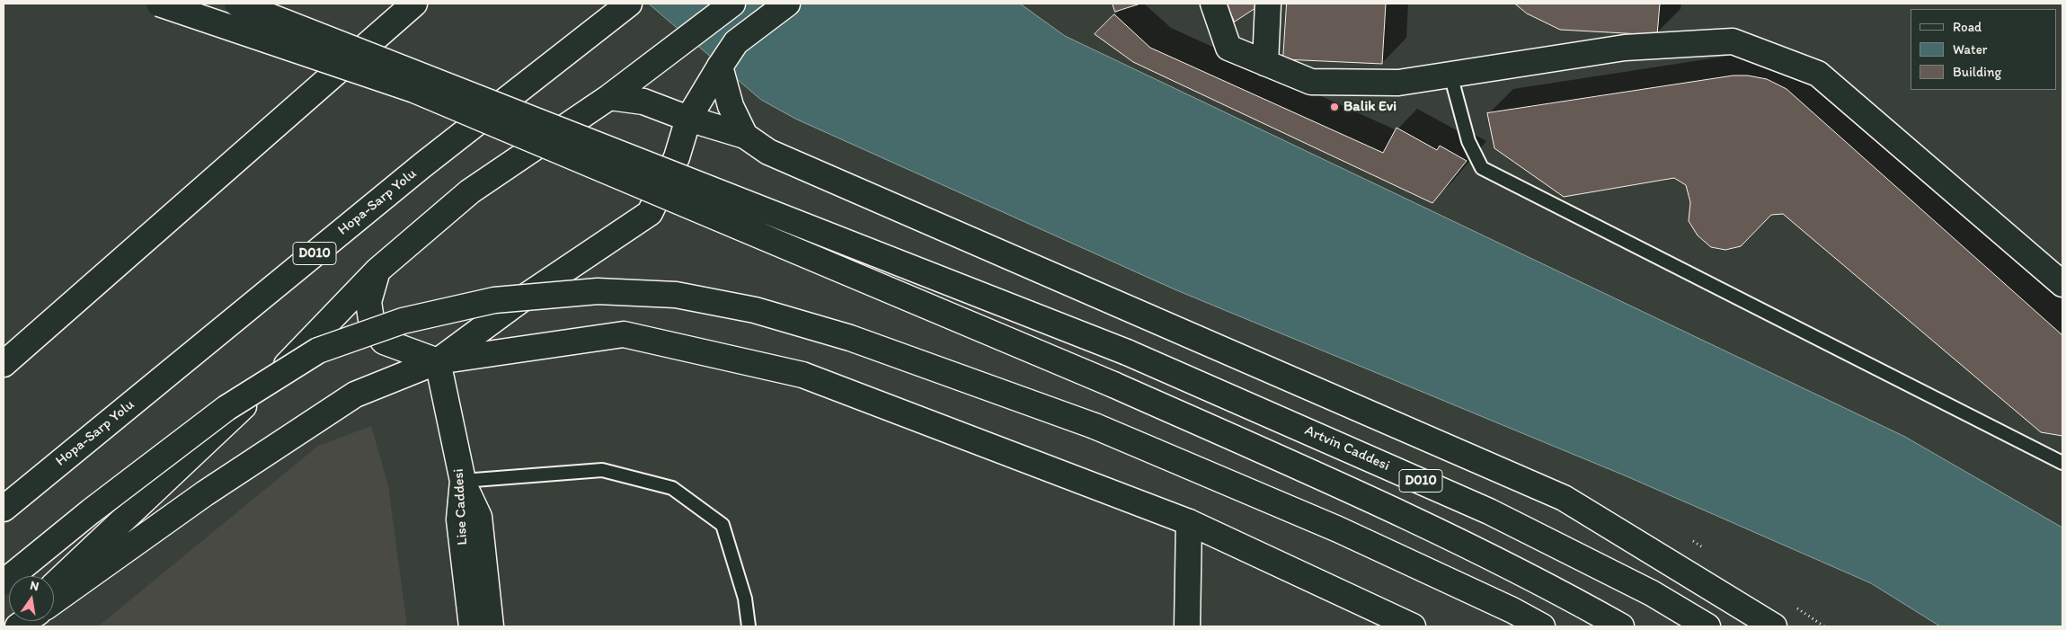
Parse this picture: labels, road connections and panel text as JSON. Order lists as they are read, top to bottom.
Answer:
{
  "streets": {
    "main road": [
      "Hopa-Sarp Yolu",
      "D010",
      "Artvin Caddesi",
      "Lise Caddesi"
    ]
  },
  "places": ["Balik Evi"],
  "legend": ["Road", "Water", "Building"],
  "north": "top"
}
